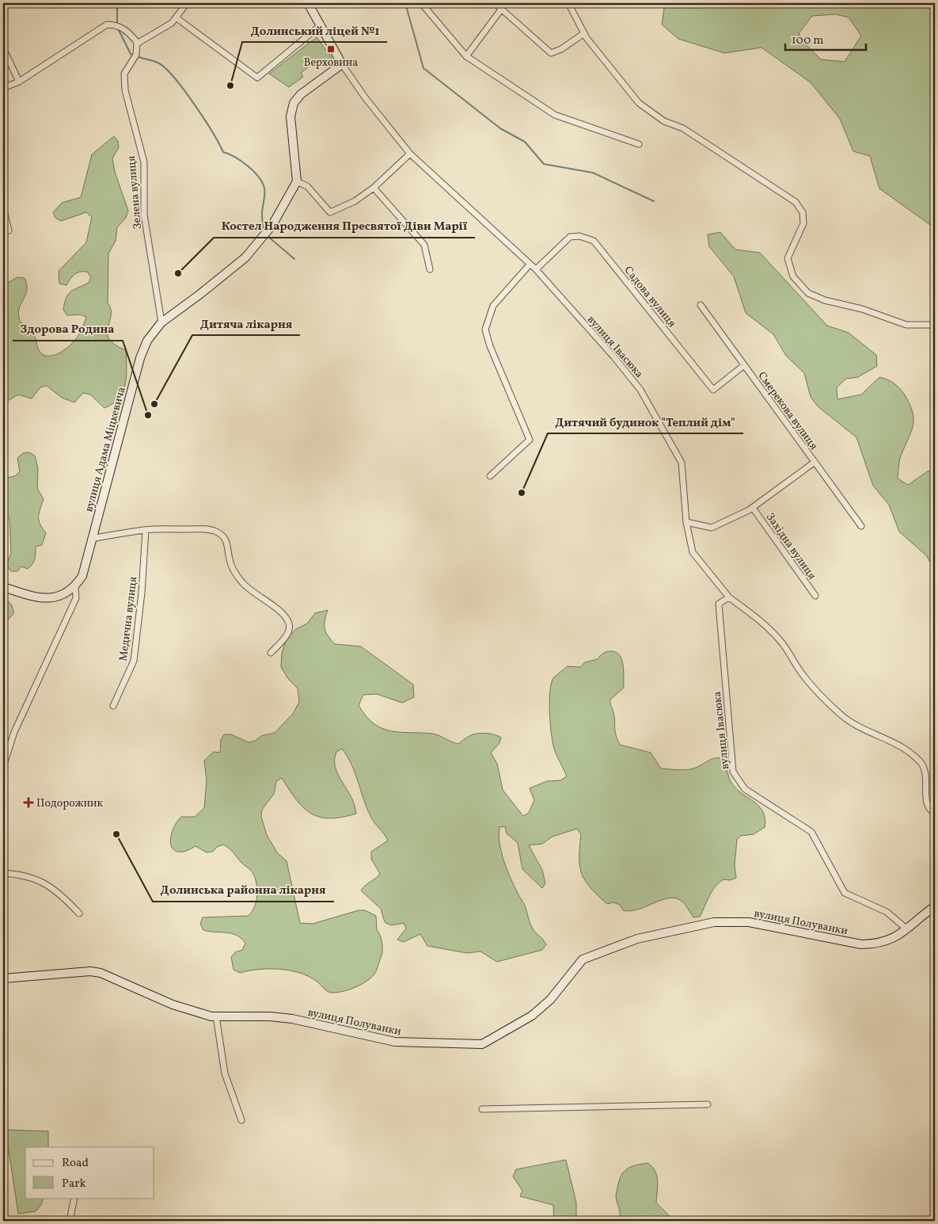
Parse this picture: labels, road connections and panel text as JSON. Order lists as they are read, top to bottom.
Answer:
{
  "streets": {
    "street": [
      "Зелена вулиця",
      "Садова вулиця",
      "вулиця Івасюка",
      "Смерекова вулиця",
      "вулиця Адама Міцкевича",
      "Західна вулиця",
      "Медична вулиця",
      "вулиця Полуванки"
    ]
  },
  "crossings": [
    ["Зелена вулиця", "вулиця Адама Міцкевича"],
    ["Садова вулиця", "вулиця Івасюка"],
    ["Садова вулиця", "Смерекова вулиця"],
    ["вулиця Івасюка", "вулиця Полуванки"]
  ],
  "places": {
    "transit": ["Верховина"],
    "other": [
      "Долинський ліцей №1",
      "Костел Народження Пресвятої Діви Марії",
      "Дитяча лікарня",
      "Здорова Родина",
      "Дитячий будинок \"Теплий дім\"",
      "Долинська районна лікарня"
    ],
    "health": ["Подорожник"]
  },
  "legend": ["Road", "Park"],
  "scale_bar": "100 m"
}
